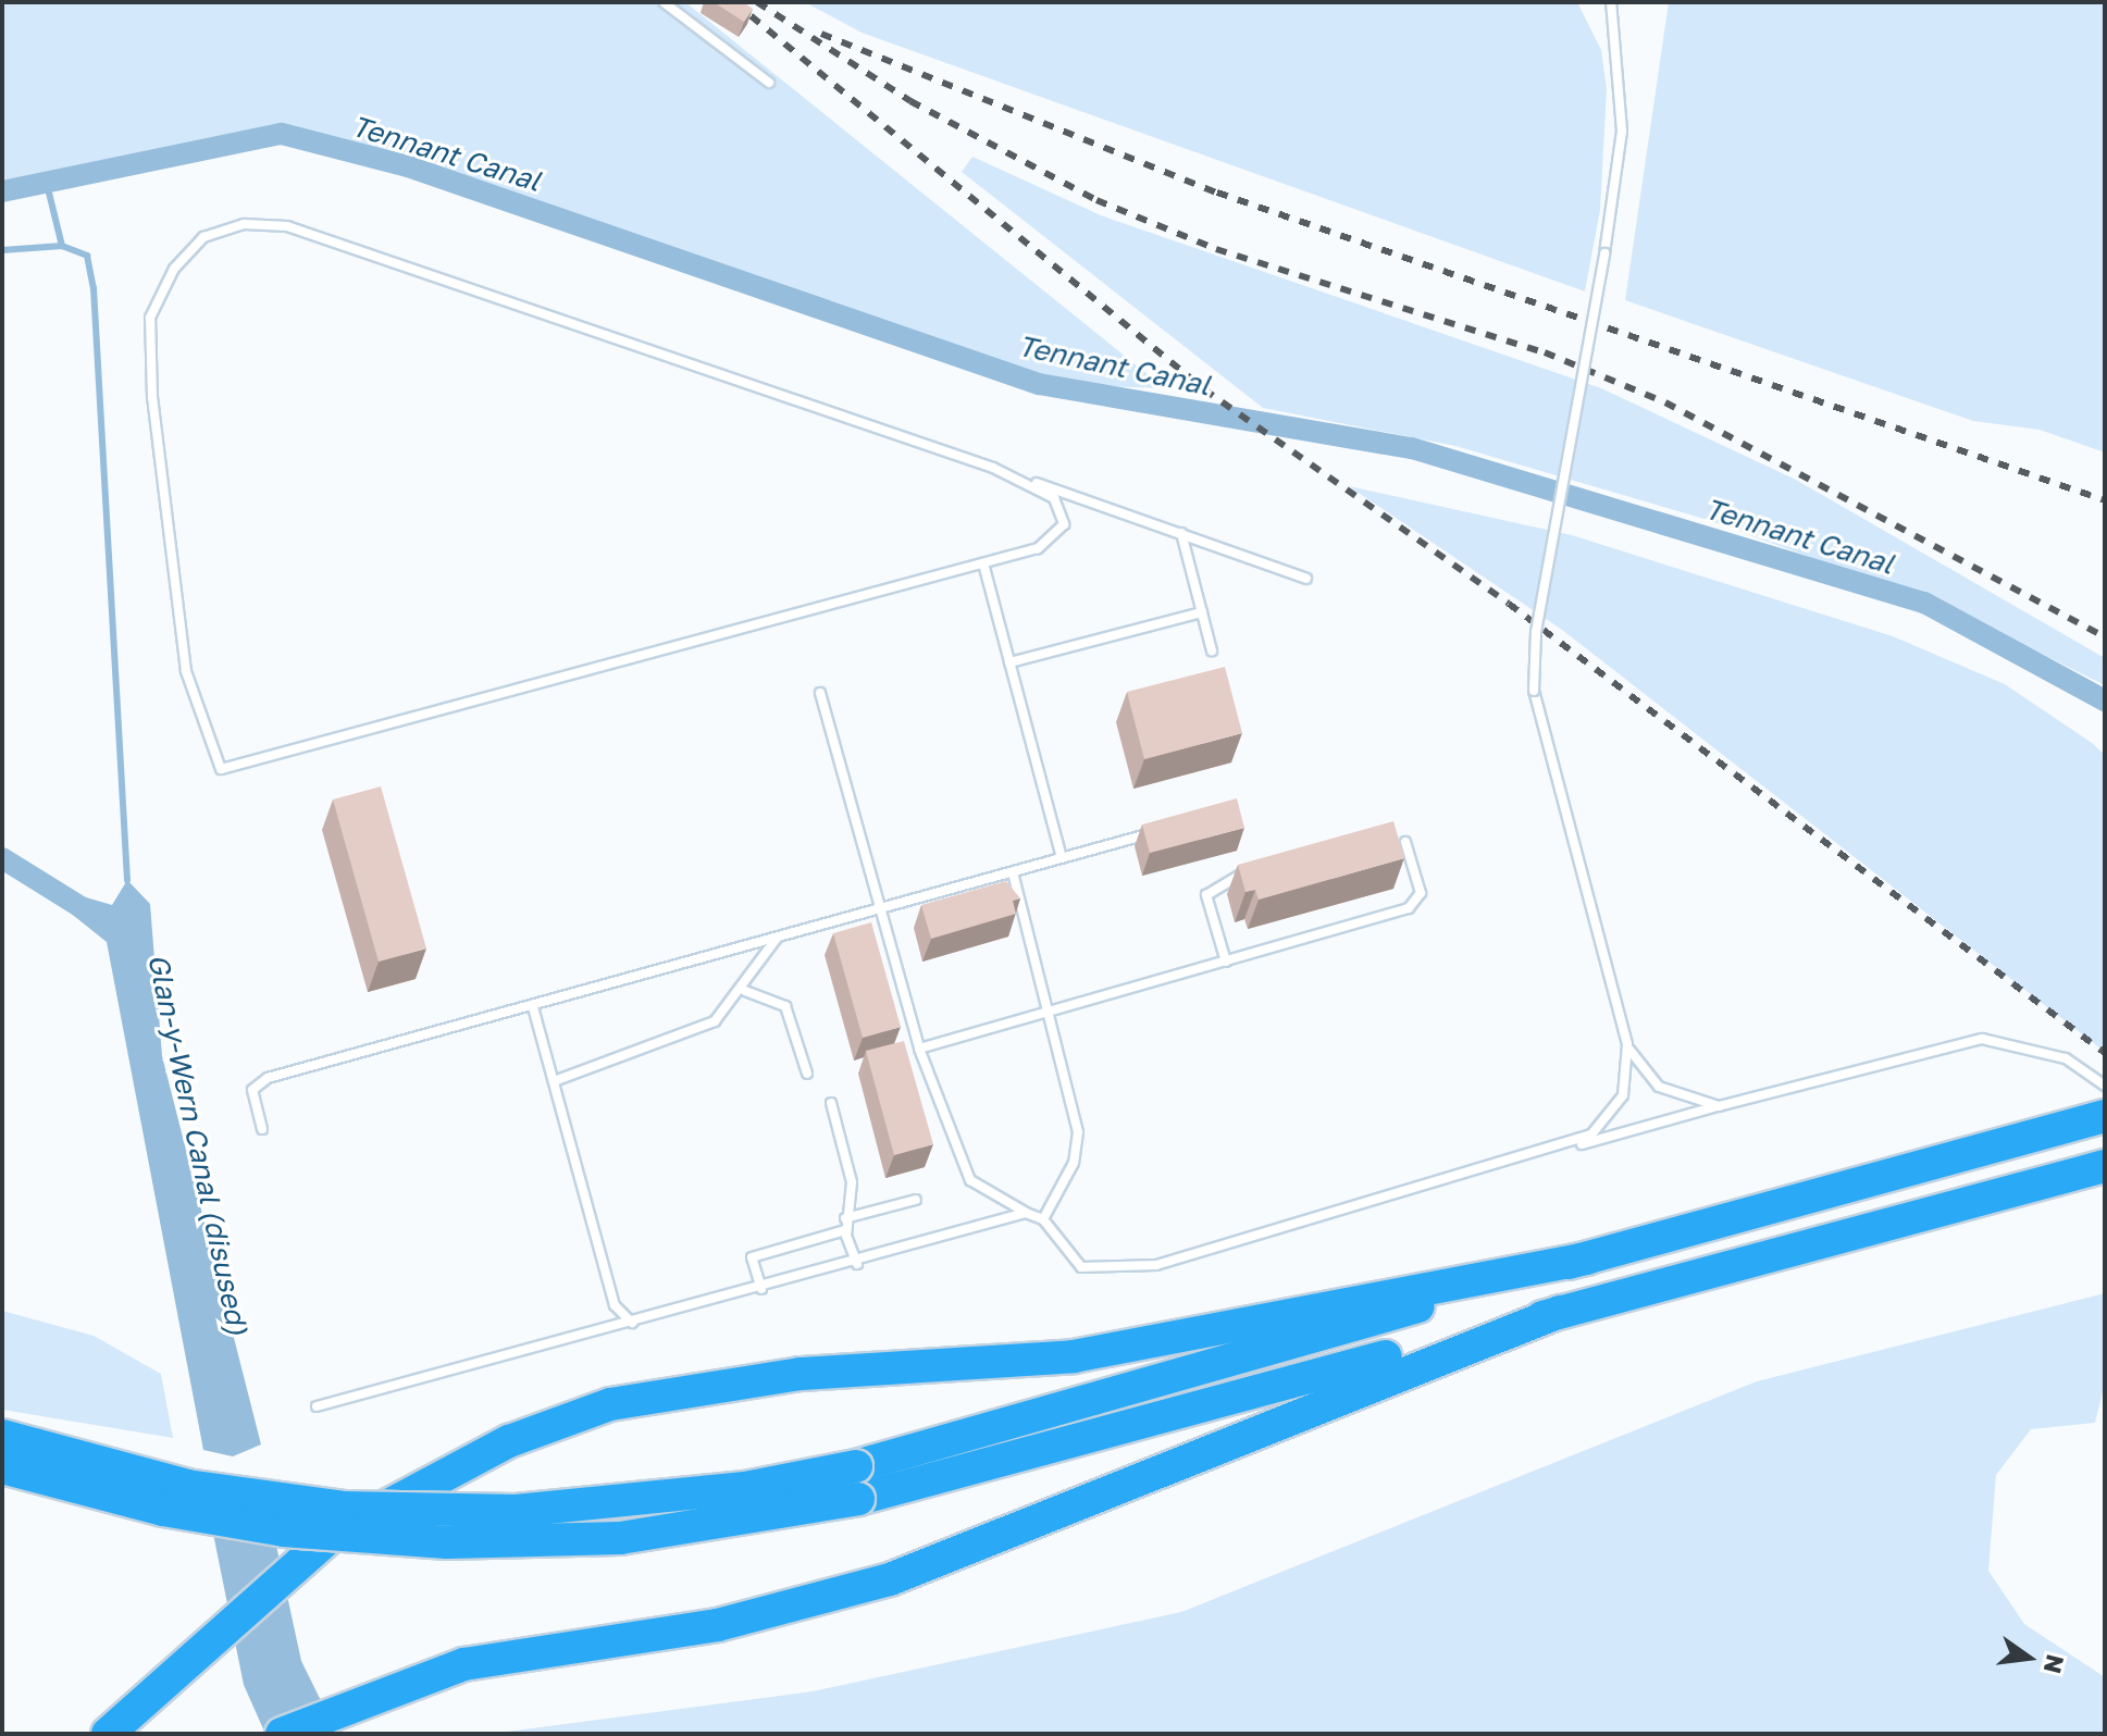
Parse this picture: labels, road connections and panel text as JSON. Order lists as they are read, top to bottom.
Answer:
{
  "water": ["Tennant Canal", "Glan-y-Wern Canal (disused)"],
  "north": "right"
}
